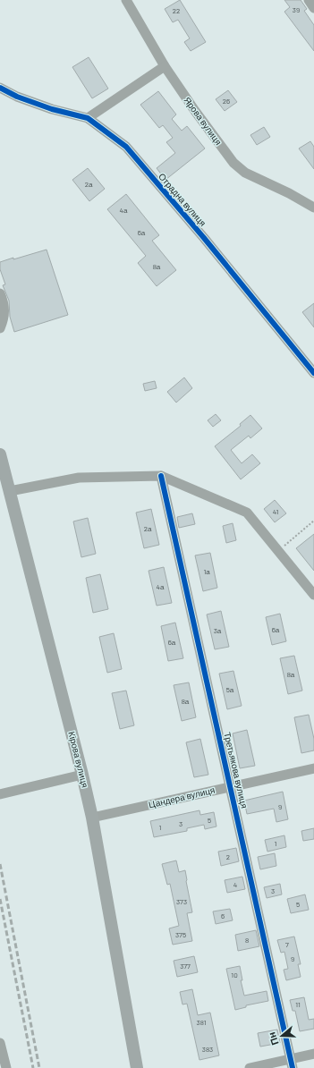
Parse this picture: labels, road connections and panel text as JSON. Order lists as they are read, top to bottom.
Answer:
{
  "streets": {
    "main road": ["Кірова вулиця"],
    "street": [
      "Ярова вулиця",
      "Отрадна вулиця",
      "Третьякова вулиця",
      "Цандера вулиця"
    ]
  },
  "crossings": [
    ["Кірова вулиця", "Цандера вулиця"],
    ["Третьякова вулиця", "Цандера вулиця"]
  ],
  "house_numbers": [
    "39",
    "22",
    "26",
    "2а",
    "4а",
    "6а",
    "8а",
    "41",
    "2а",
    "1а",
    "4а",
    "6а",
    "3а",
    "6а",
    "8а",
    "5а",
    "8а",
    "9",
    "5",
    "3",
    "1",
    "1",
    "2",
    "4",
    "3",
    "373",
    "5",
    "6",
    "375",
    "8",
    "7",
    "9",
    "377",
    "10",
    "11",
    "381",
    "383"
  ],
  "north": "left"
}
